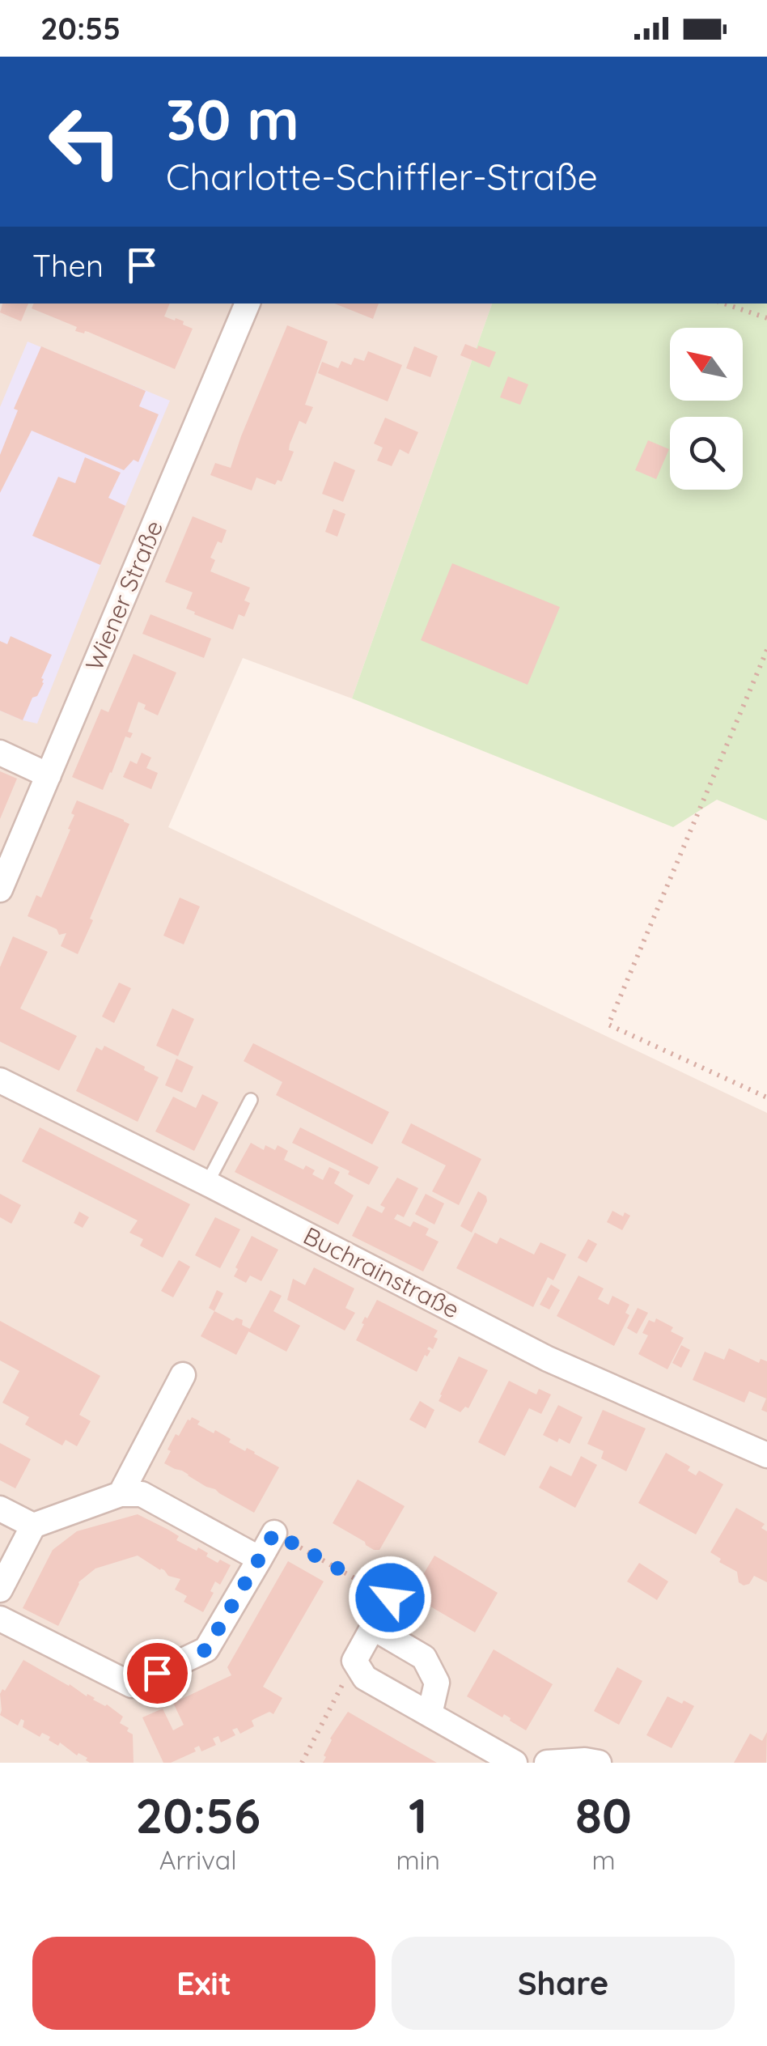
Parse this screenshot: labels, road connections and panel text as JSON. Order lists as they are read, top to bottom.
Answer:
{
  "streets": {
    "street": ["Wiener Straße", "Buchrainstraße"]
  },
  "north": "top left",
  "page": {
    "status": "20:55",
    "turn": ["30 m", "Charlotte-Schiffler-Straße"],
    "then": "Then",
    "eta": [
      "20:56",
      "Arrival",
      "1",
      "min",
      "80",
      "m"
    ],
    "buttons": ["Exit", "Share"]
  }
}
